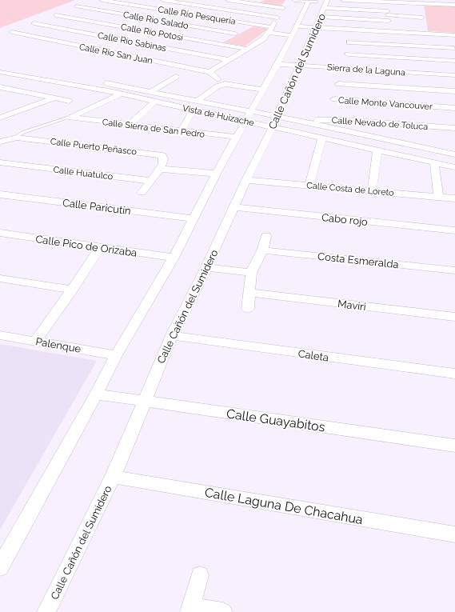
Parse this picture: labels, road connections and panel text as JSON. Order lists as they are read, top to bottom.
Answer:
{
  "streets": {
    "street": [
      "Calle Río Pesquería",
      "Calle Río Salado",
      "Calle Río Potosí",
      "Calle Río Sabinas",
      "Calle Río San Juan",
      "Sierra de la Laguna",
      "Calle Cañón del Sumidero",
      "Calle Monte Vancouver",
      "Vista de Huizache",
      "Calle Nevado de Toluca",
      "Calle Sierra de San Pedro",
      "Calle Puerto Peñasco",
      "Calle Huatulco",
      "Calle Costa de Loreto",
      "Calle Paricutín",
      "Cabo rojo",
      "Calle Pico de Orizaba",
      "Costa Esmeralda",
      "Maviri",
      "Palenque",
      "Caleta",
      "Calle Guayabitos",
      "Calle Laguna De Chacahua"
    ]
  },
  "crossings": [
    ["Calle Río Potosí", "Calle Río Sabinas"],
    ["Sierra de la Laguna", "Calle Cañón del Sumidero"],
    ["Calle Cañón del Sumidero", "Vista de Huizache"],
    ["Calle Cañón del Sumidero", "Calle Sierra de San Pedro"],
    ["Calle Cañón del Sumidero", "Calle Costa de Loreto"],
    ["Calle Cañón del Sumidero", "Calle Paricutín"],
    ["Calle Cañón del Sumidero", "Cabo rojo"],
    ["Calle Cañón del Sumidero", "Calle Pico de Orizaba"],
    ["Calle Cañón del Sumidero", "Palenque"],
    ["Calle Cañón del Sumidero", "Caleta"],
    ["Calle Cañón del Sumidero", "Calle Guayabitos"],
    ["Calle Cañón del Sumidero", "Calle Laguna De Chacahua"],
    ["Vista de Huizache", "Calle Nevado de Toluca"]
  ]
}
